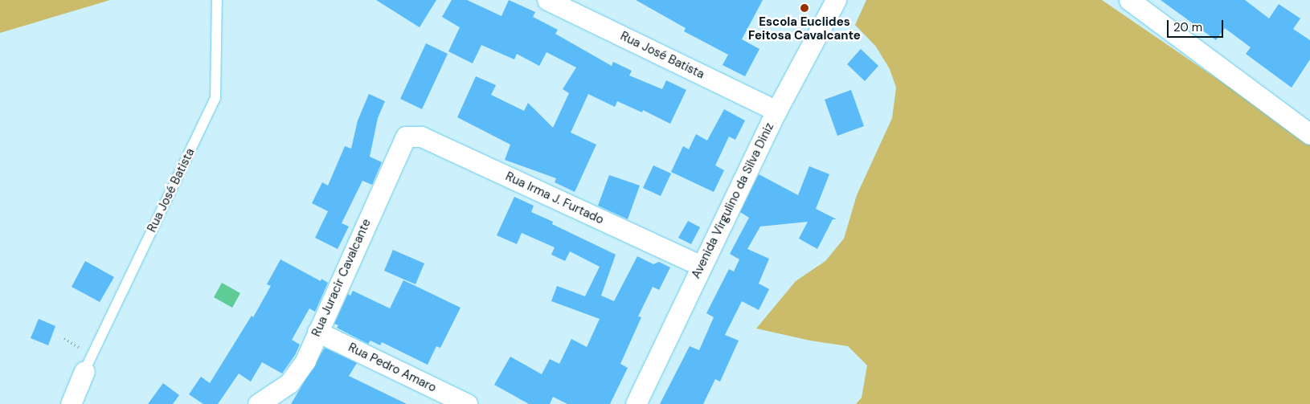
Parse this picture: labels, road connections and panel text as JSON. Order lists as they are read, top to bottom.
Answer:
{
  "streets": {
    "street": [
      "Rua José Batista",
      "Rua Irma J. Furtado",
      "Avenida Virgulino da Silva Diniz",
      "Rua Juracir Cavalcante",
      "Rua Pedro Amaro"
    ]
  },
  "crossings": [
    ["Rua José Batista", "Avenida Virgulino da Silva Diniz"],
    ["Rua Irma J. Furtado", "Avenida Virgulino da Silva Diniz"],
    ["Rua Irma J. Furtado", "Rua Juracir Cavalcante"],
    ["Rua Juracir Cavalcante", "Rua Pedro Amaro"]
  ],
  "places": ["Escola Euclides Feitosa Cavalcante"],
  "scale_bar": "20 m"
}
